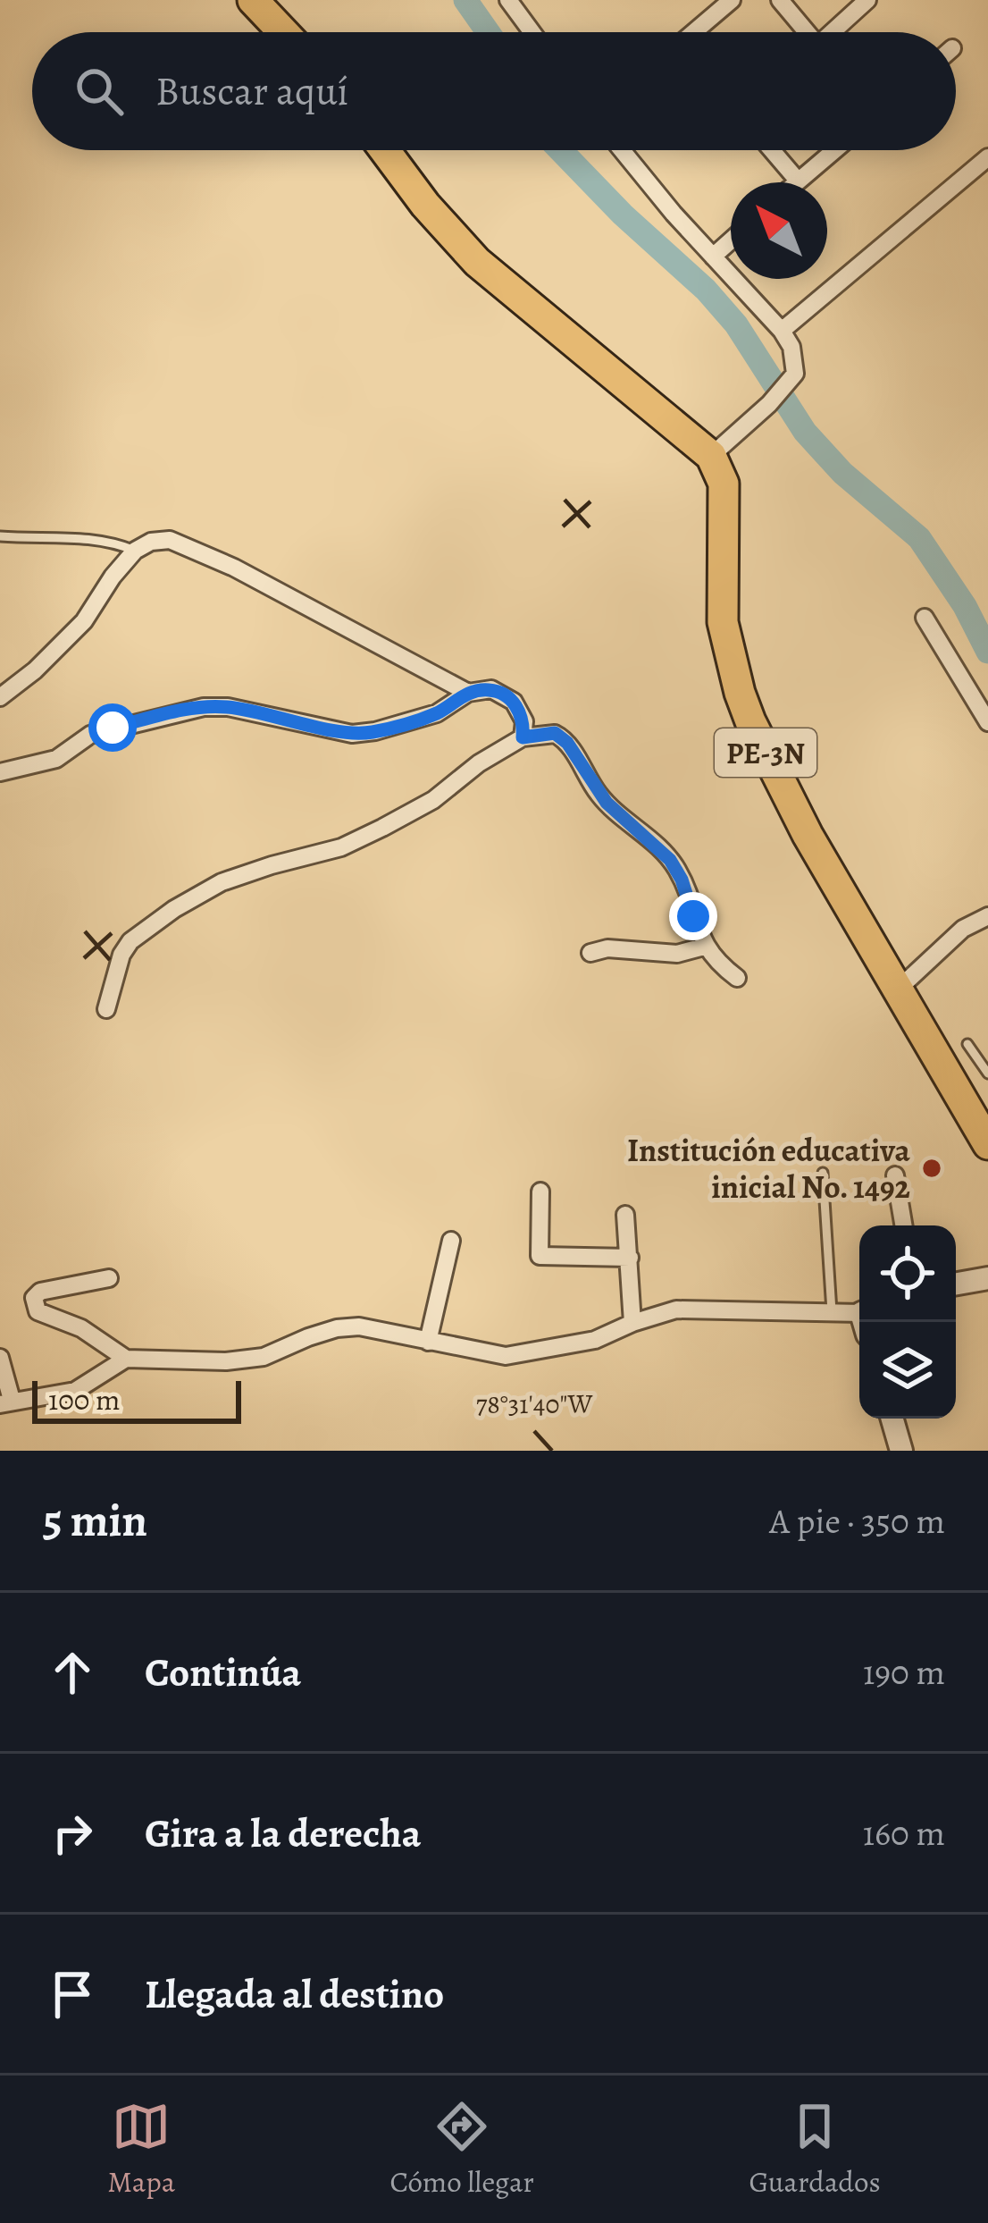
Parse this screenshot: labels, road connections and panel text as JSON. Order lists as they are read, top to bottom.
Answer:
{
  "streets": {
    "highway": ["PE-3N"]
  },
  "places": ["Institución educativa inicial No. 1492"],
  "scale_bar": "100 m",
  "north": "top left",
  "page": {
    "search": "Buscar aquí",
    "scale": "100 m",
    "heading": ["5 min", "A pie · 350 m"],
    "list": [
      ["Continúa", "190 m"],
      ["Gira a la derecha", "160 m"],
      "Llegada al destino"
    ],
    "nav": ["Mapa", "Cómo llegar", "Guardados"]
  },
  "coordinates": ["78°31'40\"W"]
}
